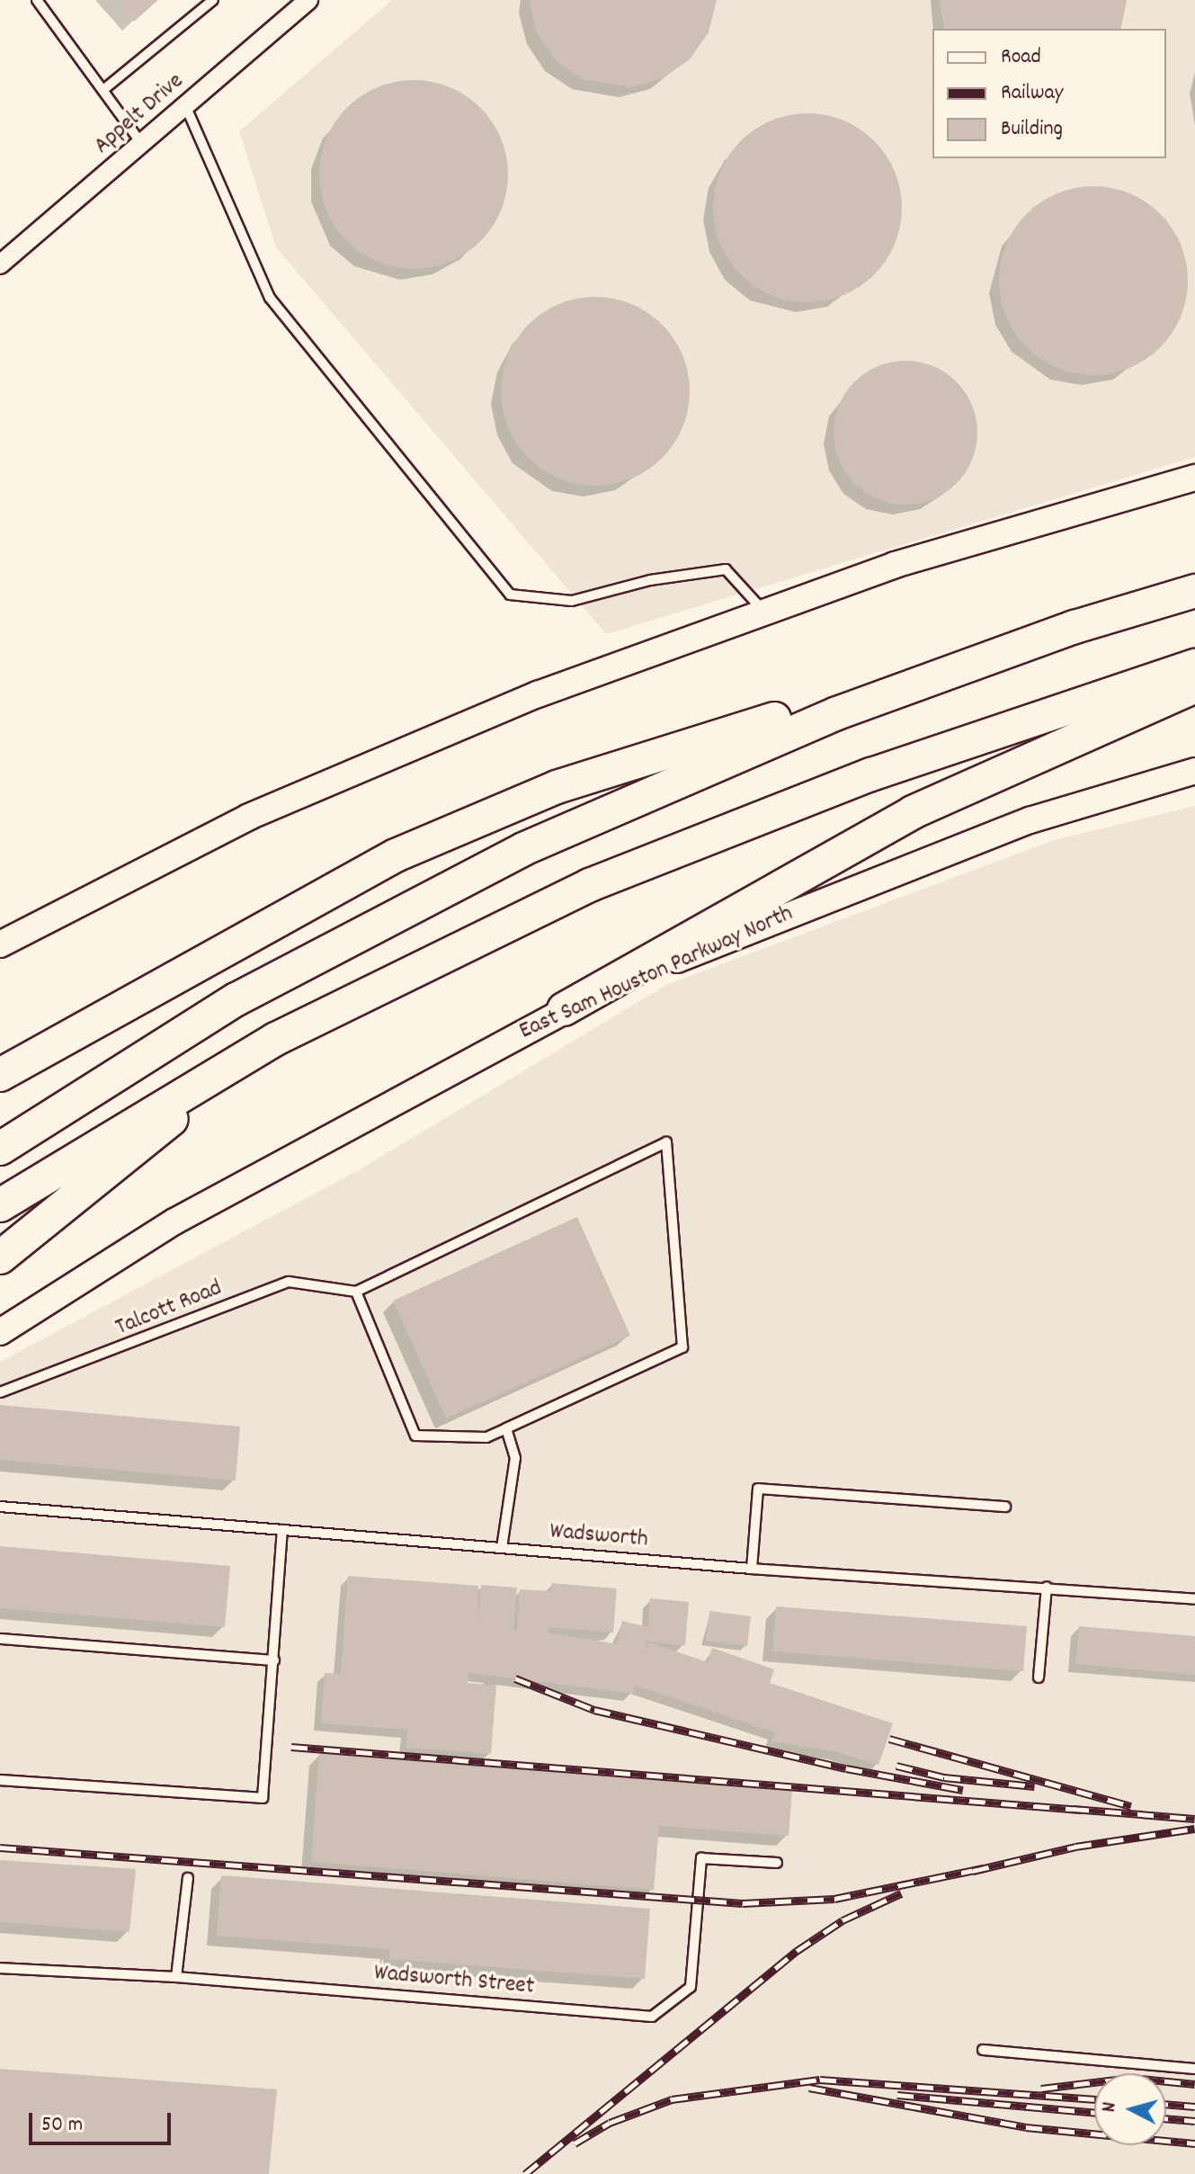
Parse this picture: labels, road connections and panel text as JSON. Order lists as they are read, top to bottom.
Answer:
{
  "streets": {
    "main road": ["East Sam Houston Parkway North"],
    "street": ["Appelt Drive"],
    "lane": ["Talcott Road", "Wadsworth", "Wadsworth Street"]
  },
  "legend": ["Road", "Railway", "Building"],
  "scale_bar": "50 m",
  "north": "left"
}
